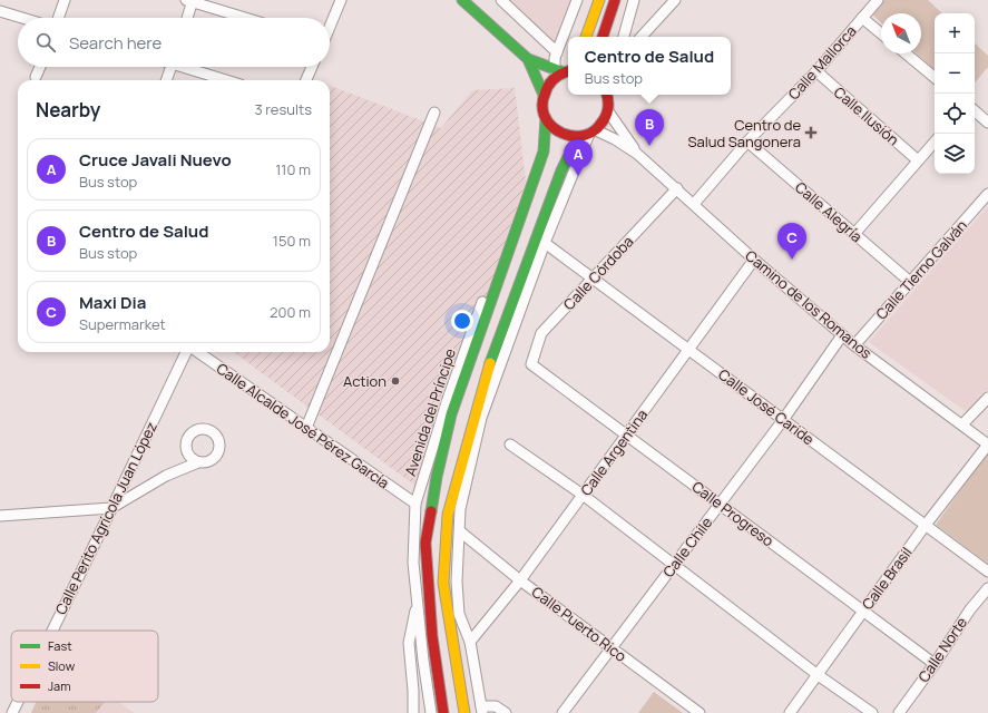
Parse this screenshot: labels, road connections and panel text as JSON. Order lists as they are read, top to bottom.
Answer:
{
  "streets": {
    "main road": ["Avenida del Príncipe"],
    "street": [
      "Calle Mallorca",
      "Calle Ilusión",
      "Calle Alegría",
      "Calle Tierno Galván",
      "Calle Córdoba",
      "Camino de los Romanos",
      "Calle José Caride",
      "Calle Alcalde José Pérez García",
      "Calle Argentina",
      "Calle Progreso",
      "Calle Perito Agrícola Juan López",
      "Calle Chile",
      "Calle Brasil",
      "Calle Puerto Rico",
      "Calle Norte"
    ]
  },
  "crossings": [
    ["Calle Mallorca", "Calle Ilusión"],
    ["Calle Mallorca", "Calle Alegría"],
    ["Calle Mallorca", "Camino de los Romanos"],
    ["Calle Alegría", "Calle Tierno Galván"],
    ["Calle Tierno Galván", "Camino de los Romanos"],
    ["Calle Córdoba", "Camino de los Romanos"],
    ["Calle Córdoba", "Calle José Caride"],
    ["Calle Córdoba", "Calle Progreso"],
    ["Camino de los Romanos", "Calle Argentina"],
    ["Camino de los Romanos", "Calle Chile"],
    ["Camino de los Romanos", "Calle Brasil"],
    ["Calle José Caride", "Calle Argentina"],
    ["Calle José Caride", "Calle Chile"],
    ["Calle José Caride", "Calle Brasil"],
    ["Avenida del Príncipe", "Calle Alcalde José Pérez García"],
    ["Calle Argentina", "Calle Progreso"],
    ["Calle Argentina", "Calle Puerto Rico"],
    ["Calle Progreso", "Calle Chile"],
    ["Calle Progreso", "Calle Brasil"],
    ["Calle Progreso", "Calle Norte"],
    ["Calle Chile", "Calle Puerto Rico"]
  ],
  "places": {
    "health": ["Centro de Salud Sangonera"],
    "other": ["Action"]
  },
  "legend": ["Fast", "Slow", "Jam"],
  "north": "top left",
  "page": {
    "map_buttons": ["+", "−"],
    "search": "Search here",
    "popup": ["Centro de Salud", "Bus stop"],
    "heading": ["Nearby", "3 results"],
    "pins": ["B", "A", "C"],
    "list": [
      {
        "mark": "A",
        "name": "Cruce Javali Nuevo",
        "note": "Bus stop",
        "value": "110 m"
      },
      {
        "mark": "B",
        "name": "Centro de Salud",
        "note": "Bus stop",
        "value": "150 m"
      },
      {
        "mark": "C",
        "name": "Maxi Dia",
        "note": "Supermarket",
        "value": "200 m"
      }
    ]
  }
}
